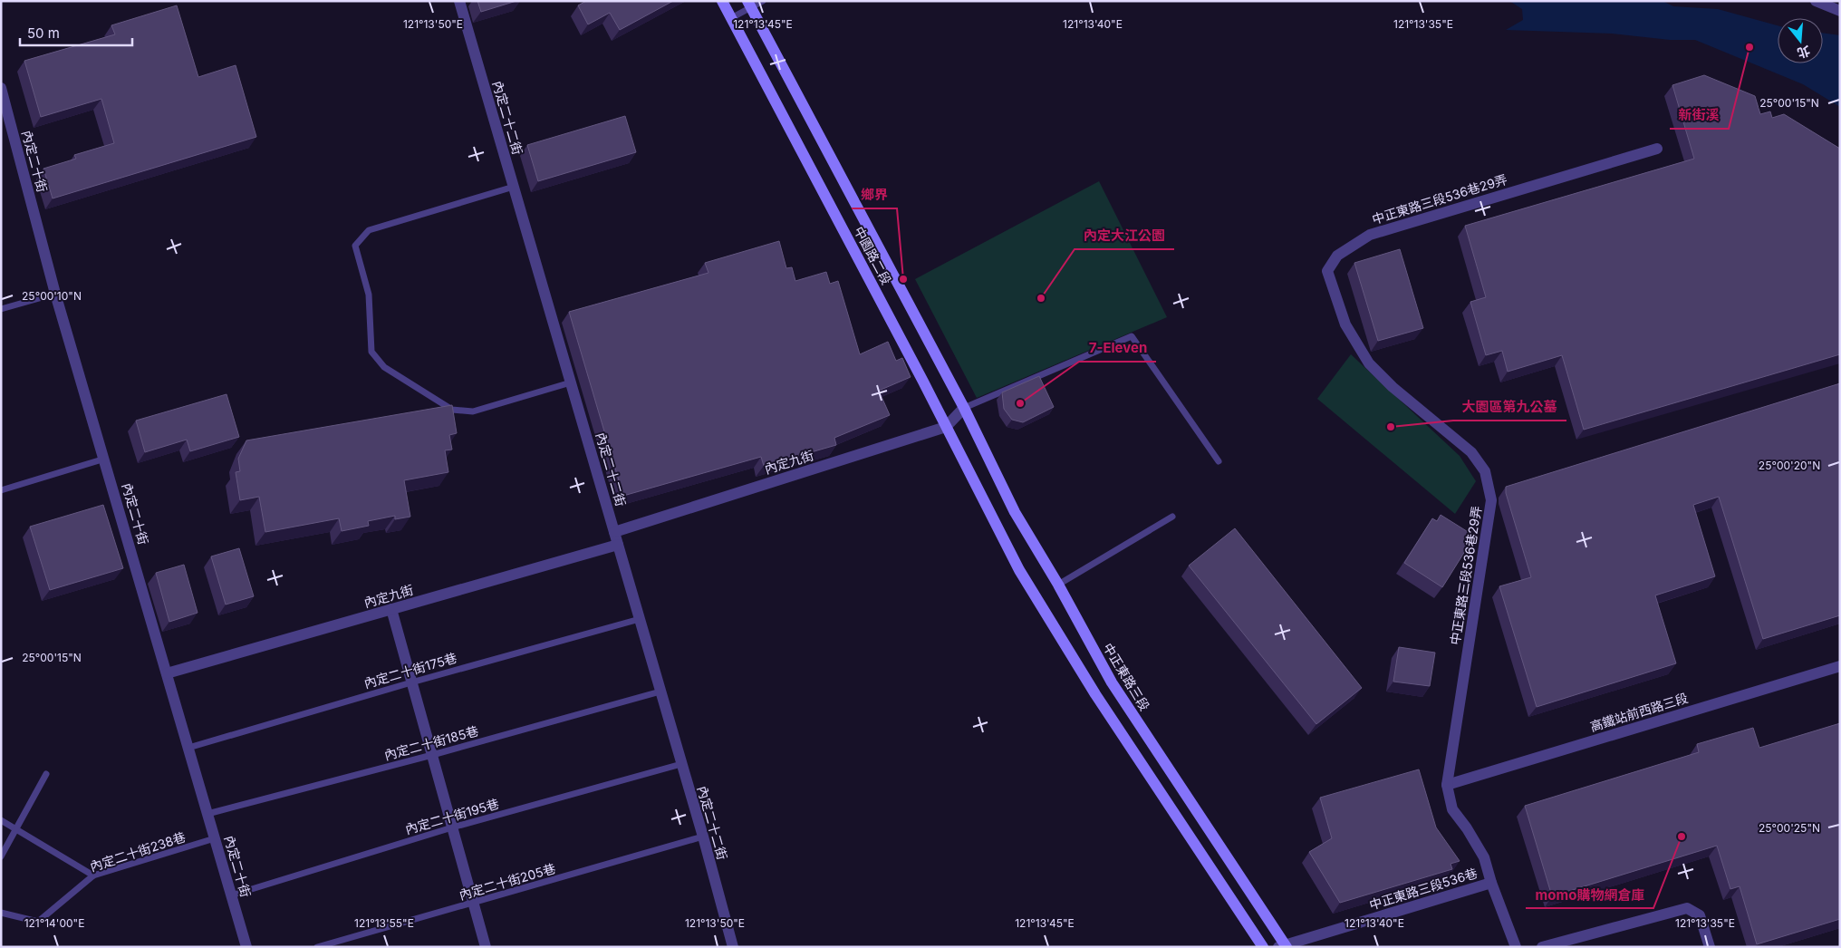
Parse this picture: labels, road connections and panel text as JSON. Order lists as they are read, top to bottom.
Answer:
{
  "streets": {
    "main road": ["中園路二段", "中正東路三段"],
    "street": [
      "內定二十二街",
      "內定二十街",
      "中正東路三段536巷29弄",
      "內定九街",
      "高鐵站前西路三段",
      "中正東路三段536巷"
    ],
    "lane": [
      "內定二十街175巷",
      "內定二十街185巷",
      "內定二十街195巷",
      "內定二十街238巷",
      "內定二十街205巷"
    ]
  },
  "crossings": [
    ["內定二十二街", "內定九街"],
    ["內定二十二街", "內定二十街175巷"],
    ["內定二十二街", "內定二十街185巷"],
    ["內定二十二街", "內定二十街195巷"],
    ["內定二十二街", "內定二十街205巷"],
    ["內定二十街", "內定九街"],
    ["內定二十街", "內定二十街175巷"],
    ["內定二十街", "內定二十街185巷"],
    ["內定二十街", "內定二十街195巷"],
    ["內定二十街", "內定二十街238巷"],
    ["中正東路三段536巷29弄", "高鐵站前西路三段"],
    ["中正東路三段536巷29弄", "中正東路三段536巷"],
    ["中園路二段", "內定九街"],
    ["中園路二段", "中正東路三段"],
    ["中正東路三段", "中正東路三段536巷"]
  ],
  "places": [
    "新街溪",
    "鄉界",
    "內定大江公園",
    "7-Eleven",
    "大園區第九公墓",
    "momo購物網倉庫"
  ],
  "scale_bar": "50 m",
  "north": "bottom",
  "coordinates": [
    "121°13'50\"E",
    "121°13'45\"E",
    "121°13'40\"E",
    "121°13'35\"E",
    "25°00'15\"N",
    "25°00'10\"N",
    "25°00'20\"N",
    "25°00'25\"N",
    "121°14'00\"E",
    "121°13'55\"E"
  ]
}
